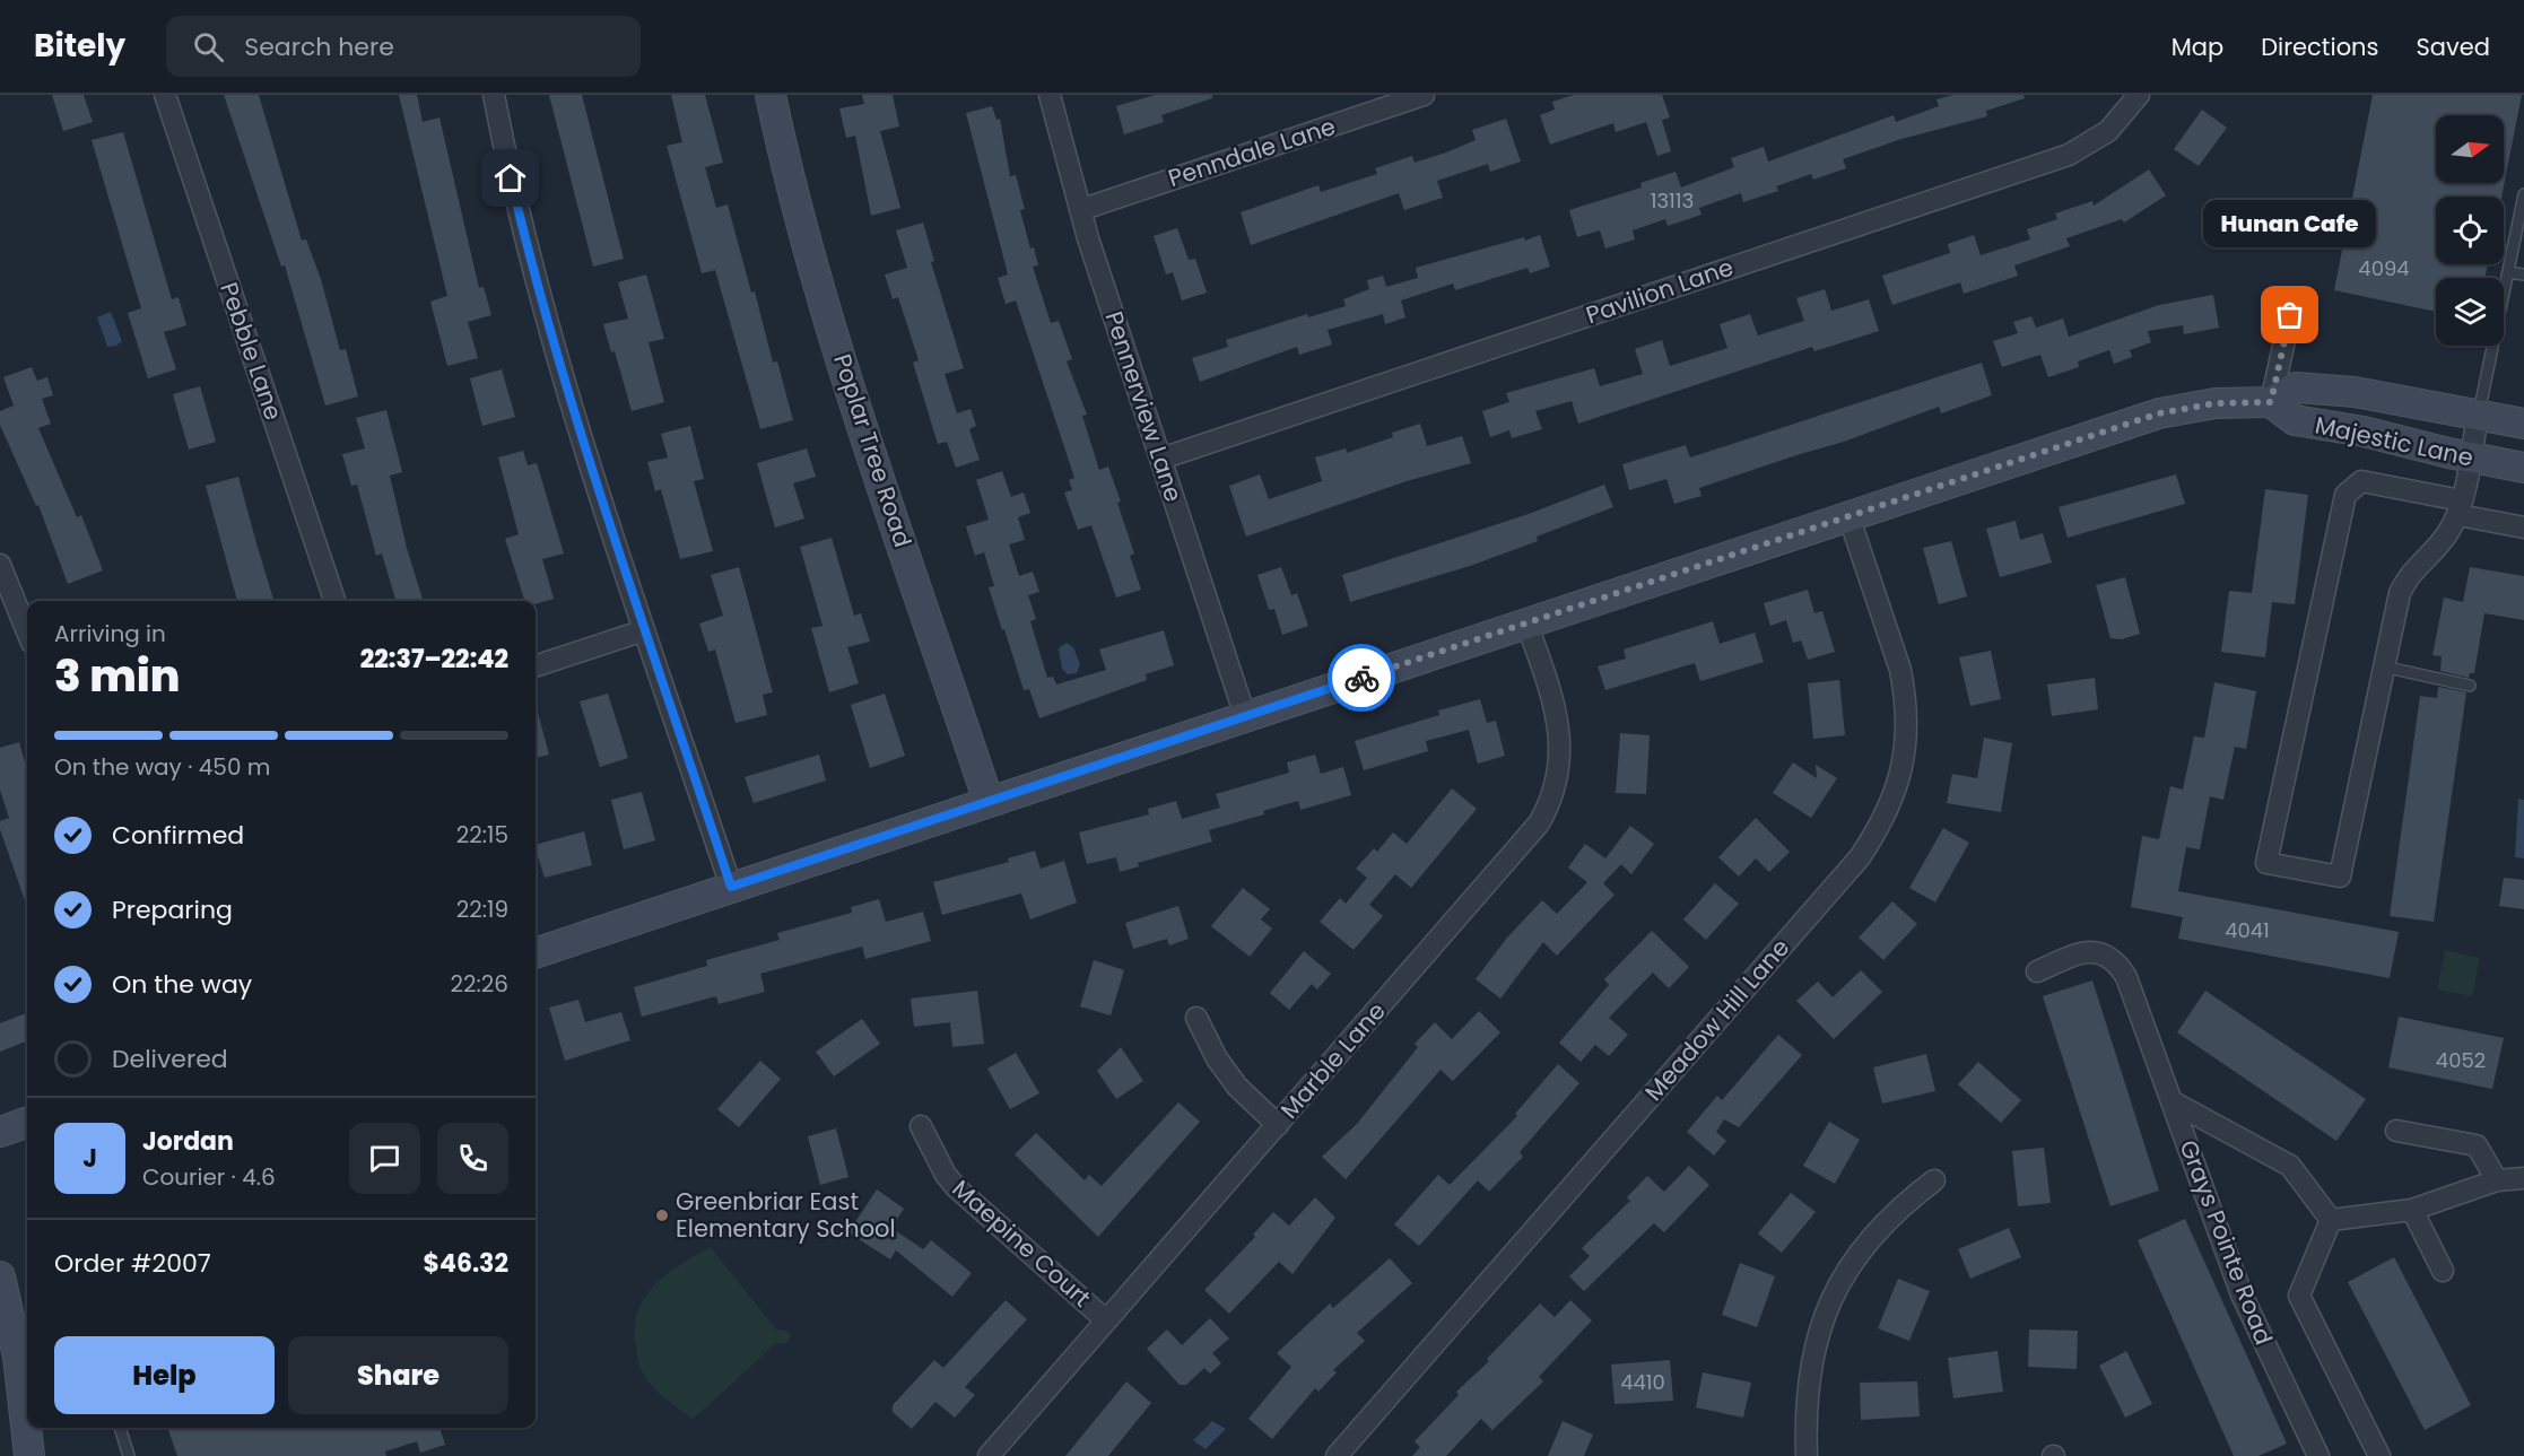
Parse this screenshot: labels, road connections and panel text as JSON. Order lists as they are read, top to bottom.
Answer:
{
  "streets": {
    "street": [
      "Penndale Lane",
      "Pavilion Lane",
      "Pebble Lane",
      "Pennerview Lane",
      "Majestic Lane",
      "Poplar Tree Road",
      "Meadow Hill Lane",
      "Marble Lane",
      "Grays Pointe Road",
      "Maepine Court"
    ]
  },
  "crossings": [
    ["Penndale Lane", "Pennerview Lane"],
    ["Pavilion Lane", "Pennerview Lane"],
    ["Pennerview Lane", "Majestic Lane"],
    ["Majestic Lane", "Poplar Tree Road"],
    ["Majestic Lane", "Meadow Hill Lane"],
    ["Majestic Lane", "Marble Lane"],
    ["Marble Lane", "Maepine Court"]
  ],
  "places": ["Hunan Cafe", "Greenbriar East Elementary School"],
  "house_numbers": [
    "13113",
    "4094",
    "4041",
    "4052",
    "4410"
  ],
  "north": "right",
  "page": {
    "header": "Bitely",
    "search": "Search here",
    "nav": ["Map", "Directions", "Saved"],
    "bubble": "Hunan Cafe",
    "heading": ["3 min", "Arriving in", "22:37–22:42"],
    "panel": [
      "Jordan",
      "Courier · 4.6",
      "Order #2007",
      "$46.32"
    ],
    "bar": "On the way · 450 m",
    "list": [
      ["Confirmed", "22:15"],
      ["Preparing", "22:19"],
      ["On the way", "22:26"],
      "Delivered"
    ],
    "round": "J",
    "buttons": ["Help", "Share"]
  }
}
